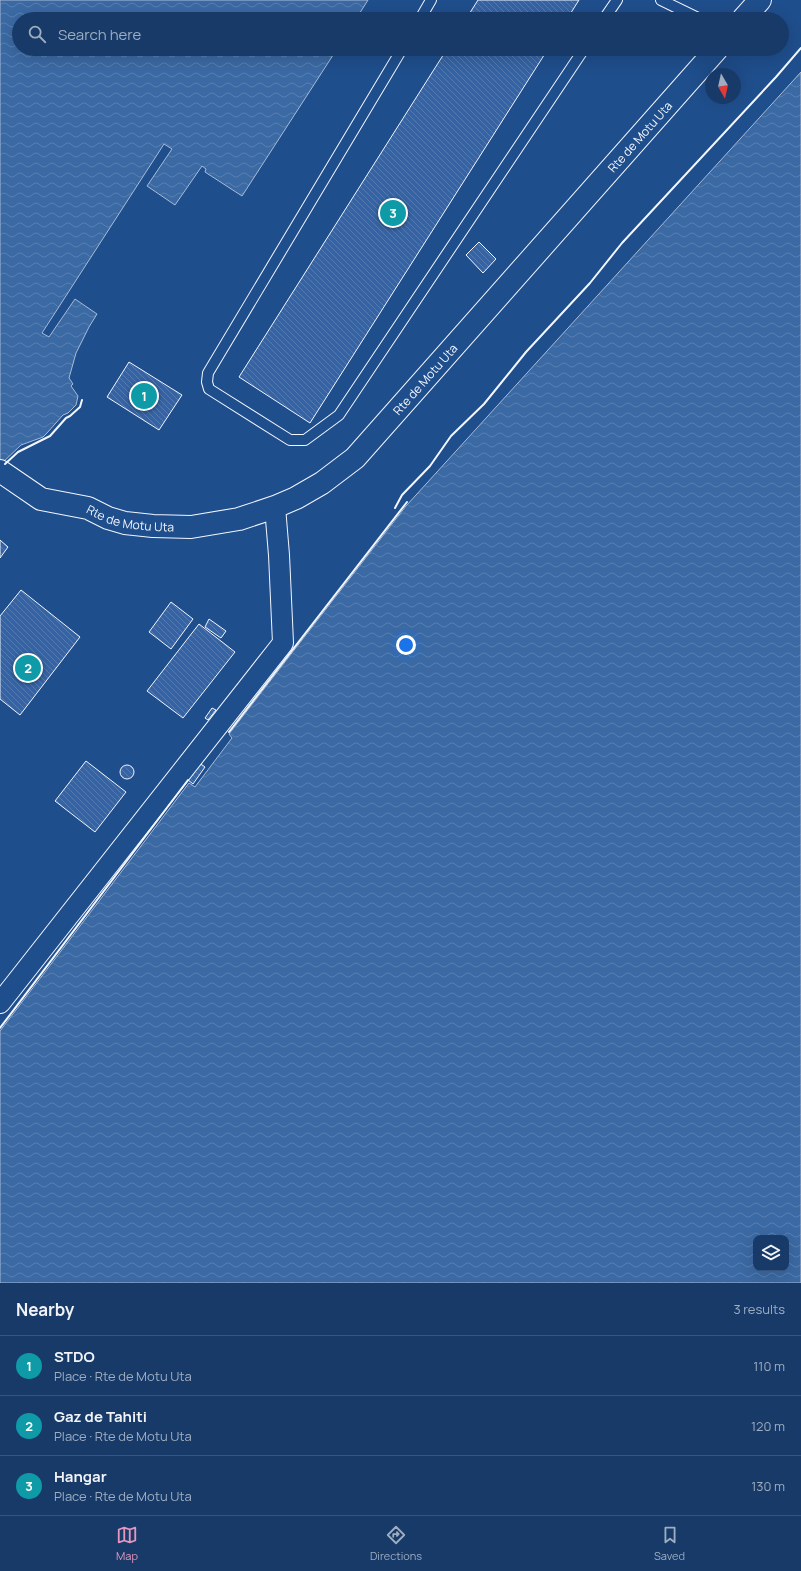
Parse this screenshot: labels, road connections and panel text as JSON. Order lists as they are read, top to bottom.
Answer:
{
  "streets": {
    "street": ["Rte de Motu Uta"]
  },
  "north": "bottom",
  "page": {
    "search": "Search here",
    "pins": ["3", "1", "2"],
    "heading": ["Nearby", "3 results"],
    "list": [
      {
        "mark": "1",
        "name": "STDO",
        "note": "Place · Rte de Motu Uta",
        "value": "110 m"
      },
      {
        "mark": "2",
        "name": "Gaz de Tahiti",
        "note": "Place · Rte de Motu Uta",
        "value": "120 m"
      },
      {
        "mark": "3",
        "name": "Hangar",
        "note": "Place · Rte de Motu Uta",
        "value": "130 m"
      }
    ],
    "nav": ["Map", "Directions", "Saved"]
  }
}
